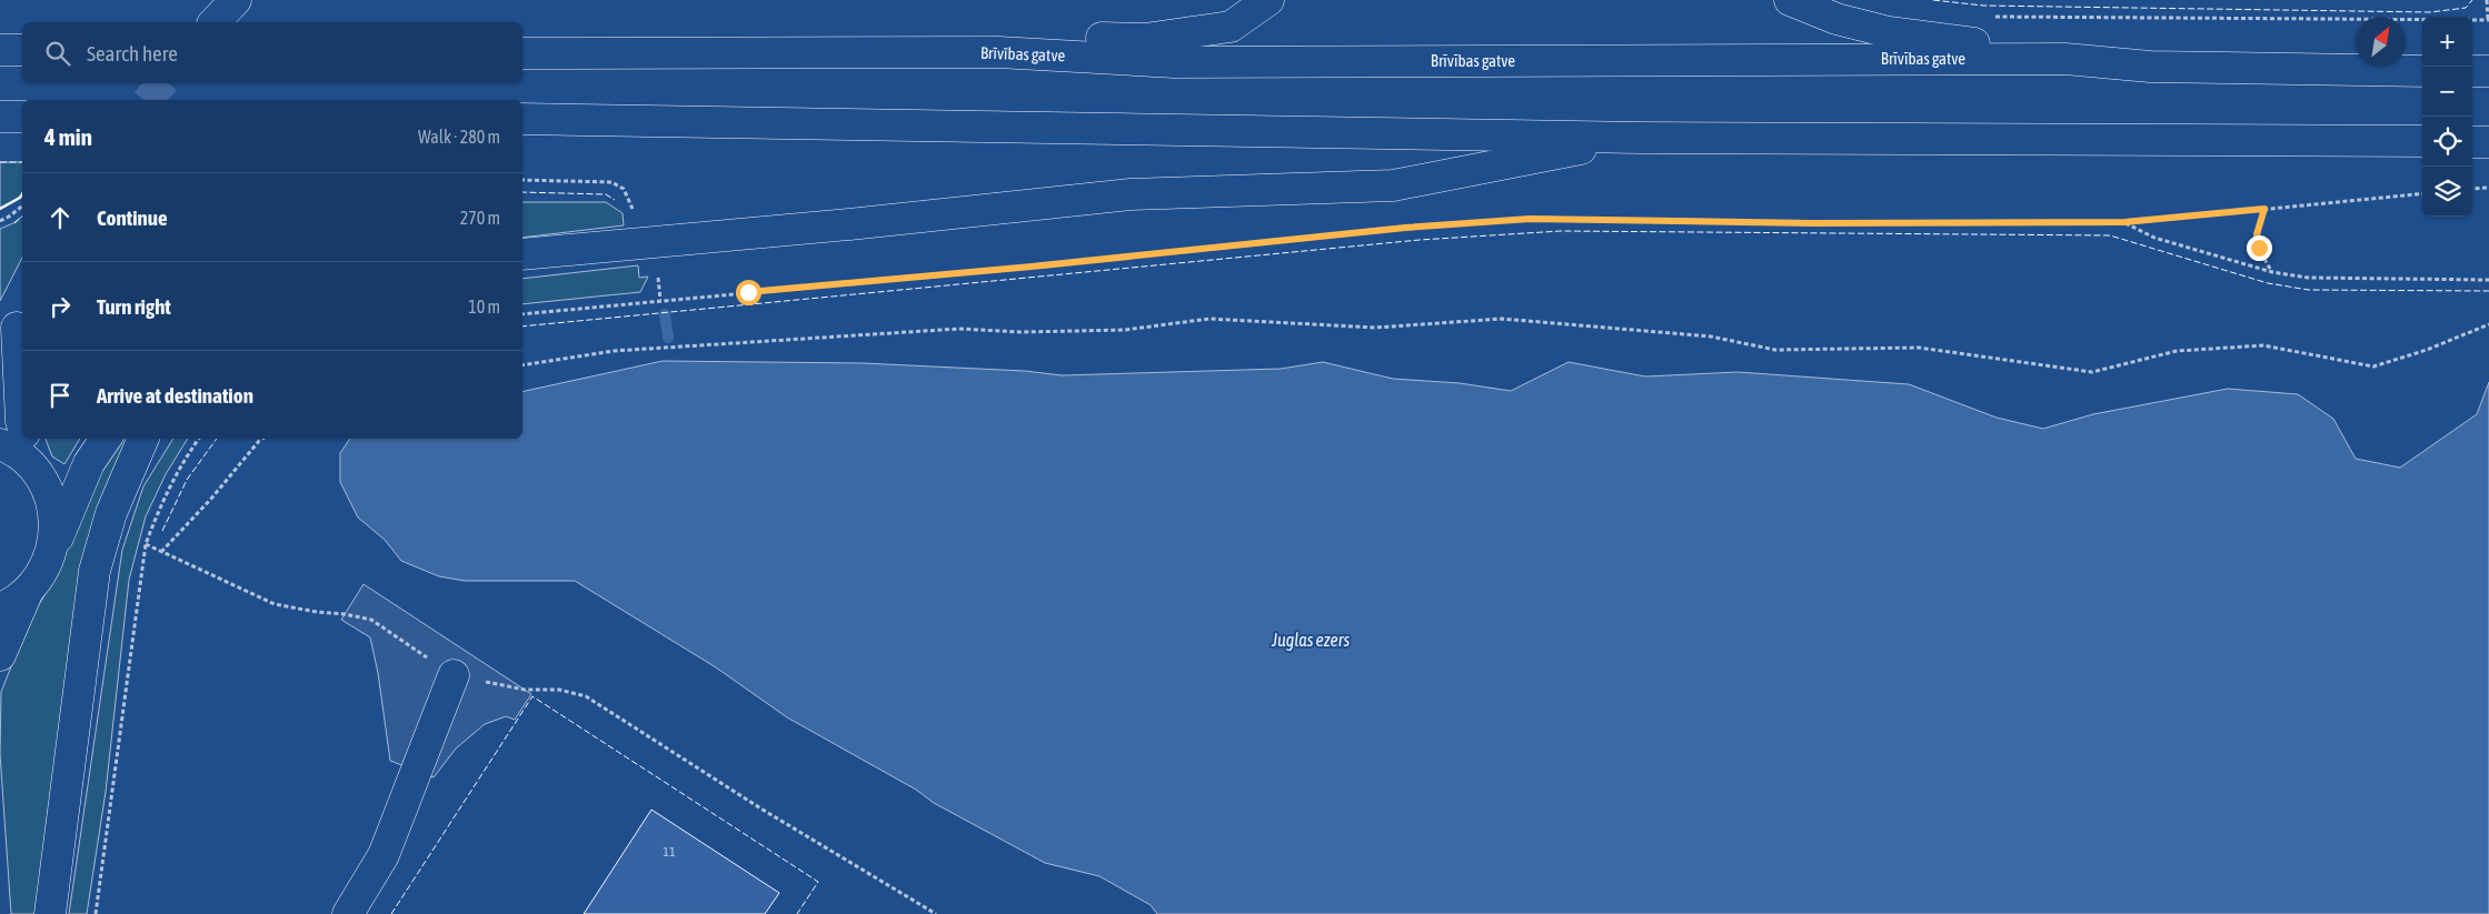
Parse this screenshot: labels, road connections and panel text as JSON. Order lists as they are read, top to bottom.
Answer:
{
  "streets": {
    "main road": ["Brīvības gatve"]
  },
  "water": ["Juglas ezers"],
  "house_numbers": ["11"],
  "north": "top right",
  "page": {
    "map_buttons": ["+", "−"],
    "search": "Search here",
    "heading": ["4 min", "Walk · 280 m"],
    "list": [
      ["Continue", "270 m"],
      ["Turn right", "10 m"],
      "Arrive at destination"
    ]
  }
}
